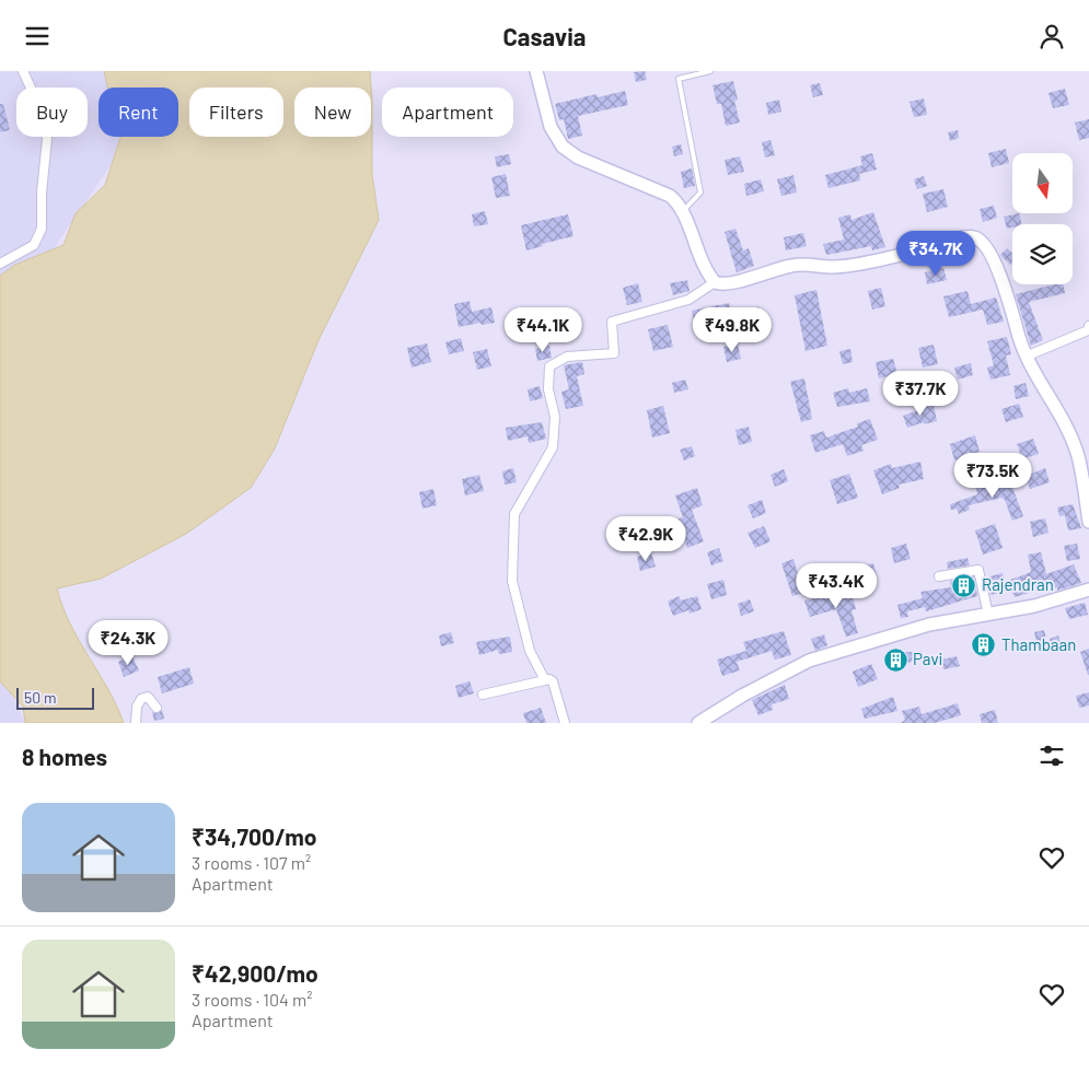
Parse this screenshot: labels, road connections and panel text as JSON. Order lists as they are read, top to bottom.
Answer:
{
  "places": {
    "building": ["Rajendran", "Thambaan", "Pavi"]
  },
  "scale_bar": "50 m",
  "north": "bottom",
  "page": {
    "header": "Casavia",
    "chip": [
      "Buy",
      "Rent",
      "Filters",
      "New",
      "Apartment"
    ],
    "price": [
      "₹34.7K",
      "₹44.1K",
      "₹49.8K",
      "₹37.7K",
      "₹73.5K",
      "₹42.9K",
      "₹43.4K",
      "₹24.3K"
    ],
    "scale": "50 m",
    "heading": "8 homes",
    "list": [
      {
        "name": "₹34,700/mo",
        "note": "3 rooms · 107 m² · Apartment"
      },
      {
        "name": "₹42,900/mo",
        "note": "3 rooms · 104 m² · Apartment"
      }
    ]
  }
}
